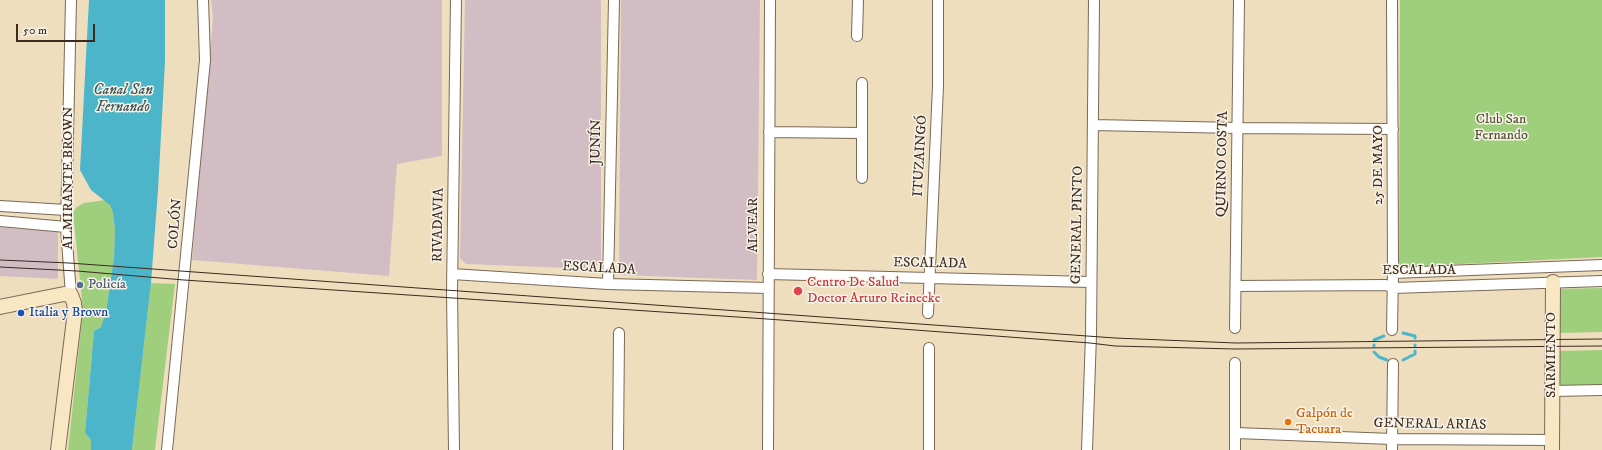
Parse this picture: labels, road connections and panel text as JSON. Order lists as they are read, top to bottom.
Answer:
{
  "streets": {
    "street": [
      "JUNÍN",
      "ITUZAINGÓ",
      "QUIRNO COSTA",
      "25 DE MAYO",
      "ALMIRANTE BROWN",
      "COLÓN",
      "RIVADAVIA",
      "ALVEAR",
      "GENERAL PINTO",
      "ESCALADA",
      "SARMIENTO",
      "GENERAL ARIAS"
    ]
  },
  "crossings": [
    ["JUNÍN", "ESCALADA"],
    ["ITUZAINGÓ", "ESCALADA"],
    ["QUIRNO COSTA", "ESCALADA"],
    ["25 DE MAYO", "ESCALADA"],
    ["RIVADAVIA", "ESCALADA"],
    ["ALVEAR", "ESCALADA"],
    ["GENERAL PINTO", "ESCALADA"],
    ["ESCALADA", "SARMIENTO"],
    ["SARMIENTO", "GENERAL ARIAS"]
  ],
  "water": ["Canal San Fernando"],
  "parks": ["Club San Fernando"],
  "places": [
    "Policía",
    "Centro De Salud Doctor Arturo Reinecke",
    "Italia y Brown",
    "Galpón de Tacuara"
  ],
  "scale_bar": "50 m"
}
